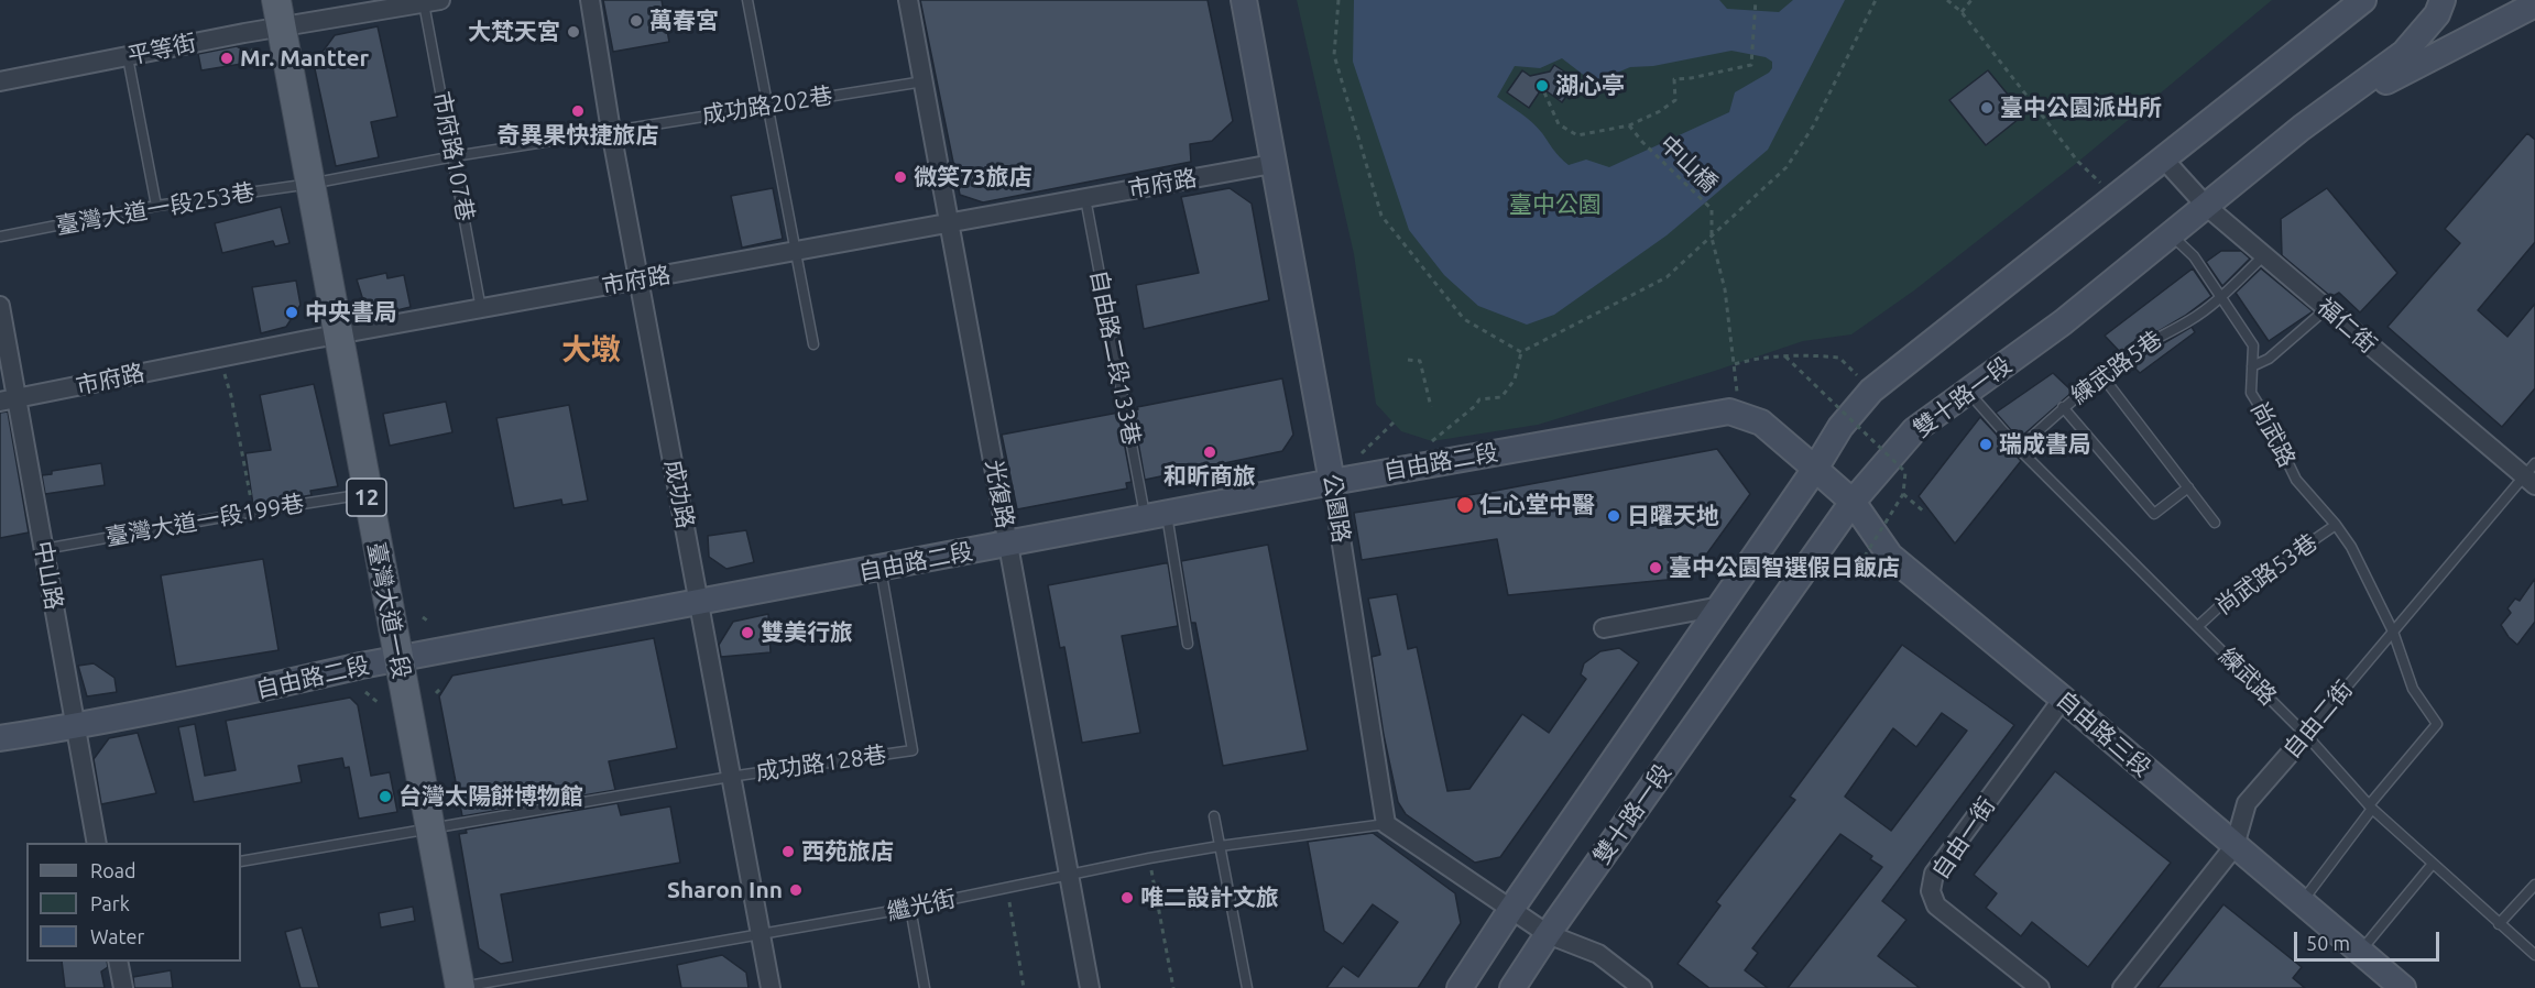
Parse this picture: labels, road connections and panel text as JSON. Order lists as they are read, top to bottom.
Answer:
{
  "streets": {
    "main road": [
      "雙十路一段",
      "自由路二段",
      "12",
      "公園路",
      "臺灣大道一段",
      "自由路三段"
    ],
    "street": [
      "平等街",
      "市府路",
      "福仁街",
      "成功路",
      "光復路",
      "中山路",
      "自由二街",
      "自由一街"
    ],
    "lane": [
      "成功路202巷",
      "市府路107巷",
      "臺灣大道一段253巷",
      "自由路二段133巷",
      "練武路5巷",
      "尚武路",
      "臺灣大道一段199巷",
      "尚武路53巷",
      "練武路",
      "成功路128巷",
      "繼光街"
    ],
    "path": ["中山橋"]
  },
  "crossings": [
    ["平等街", "市府路107巷"],
    ["平等街", "臺灣大道一段"],
    ["成功路202巷", "市府路107巷"],
    ["成功路202巷", "臺灣大道一段253巷"],
    ["成功路202巷", "成功路"],
    ["成功路202巷", "光復路"],
    ["市府路107巷", "市府路"],
    ["市府路107巷", "臺灣大道一段253巷"],
    ["市府路", "自由路二段133巷"],
    ["市府路", "成功路"],
    ["市府路", "光復路"],
    ["市府路", "公園路"],
    ["市府路", "中山路"],
    ["市府路", "臺灣大道一段"],
    ["臺灣大道一段253巷", "臺灣大道一段"],
    ["福仁街", "練武路5巷"],
    ["福仁街", "雙十路一段"],
    ["福仁街", "自由二街"],
    ["自由路二段133巷", "自由路二段"],
    ["練武路5巷", "尚武路"],
    ["練武路5巷", "練武路"],
    ["雙十路一段", "尚武路"],
    ["雙十路一段", "自由路二段"],
    ["雙十路一段", "練武路"],
    ["雙十路一段", "自由路三段"],
    ["尚武路", "尚武路53巷"],
    ["尚武路", "自由二街"],
    ["自由路二段", "成功路"],
    ["自由路二段", "光復路"],
    ["自由路二段", "公園路"],
    ["自由路二段", "中山路"],
    ["自由路二段", "臺灣大道一段"],
    ["自由路二段", "自由路三段"],
    ["自由路二段", "成功路128巷"],
    ["成功路", "成功路128巷"],
    ["成功路", "繼光街"],
    ["光復路", "繼光街"],
    ["公園路", "繼光街"],
    ["臺灣大道一段199巷", "中山路"],
    ["臺灣大道一段199巷", "臺灣大道一段"],
    ["尚武路53巷", "練武路"],
    ["臺灣大道一段", "成功路128巷"],
    ["臺灣大道一段", "繼光街"],
    ["練武路", "自由二街"],
    ["自由二街", "自由路三段"],
    ["自由路三段", "自由一街"]
  ],
  "districts": ["大墩"],
  "parks": ["臺中公園"],
  "places": [
    "萬春宮",
    "大梵天宮",
    "Mr. Mantter",
    "湖心亭",
    "臺中公園派出所",
    "奇異果快捷旅店",
    "微笑73旅店",
    "中央書局",
    "瑞成書局",
    "和昕商旅",
    "仁心堂中醫",
    "日曜天地",
    "臺中公園智選假日飯店",
    "雙美行旅",
    "台灣太陽餅博物館",
    "西苑旅店",
    "Sharon Inn",
    "唯二設計文旅"
  ],
  "legend": ["Road", "Park", "Water"],
  "scale_bar": "50 m"
}
